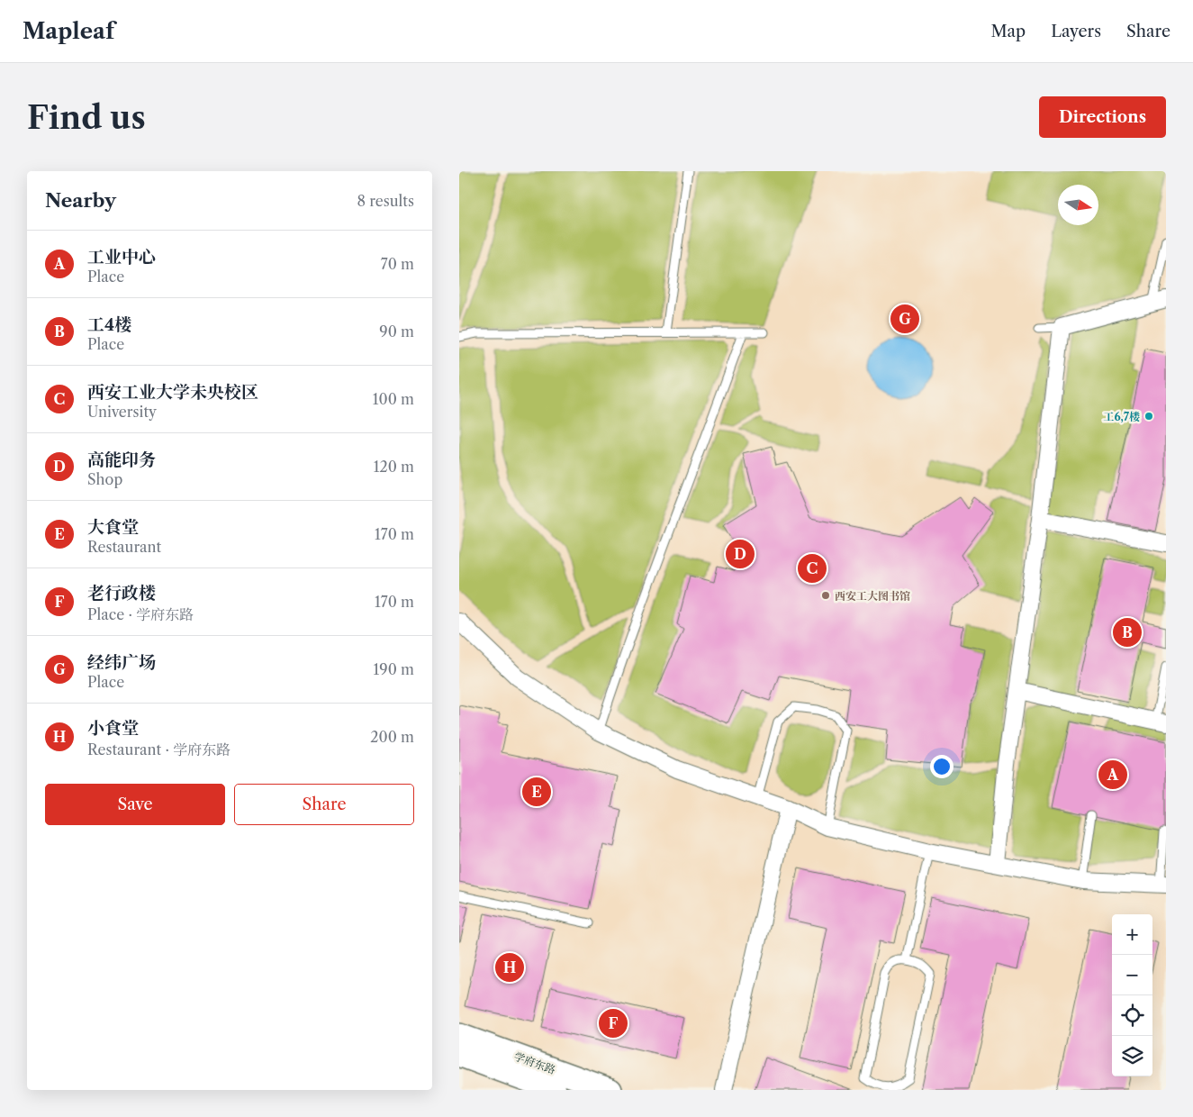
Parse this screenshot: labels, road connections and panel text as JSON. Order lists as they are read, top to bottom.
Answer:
{
  "streets": {
    "street": ["学府东路"]
  },
  "places": ["工6,7楼", "西安工大图书馆"],
  "north": "right",
  "page": {
    "header": "Mapleaf",
    "nav": ["Map", "Layers", "Share"],
    "buttons": [
      "Directions",
      ["Save", "Share"]
    ],
    "title": "Find us",
    "heading": ["Nearby", "8 results"],
    "list": [
      {
        "mark": "A",
        "name": "工业中心",
        "note": "Place",
        "value": "70 m"
      },
      {
        "mark": "B",
        "name": "工4楼",
        "note": "Place",
        "value": "90 m"
      },
      {
        "mark": "C",
        "name": "西安工业大学未央校区",
        "note": "University",
        "value": "100 m"
      },
      {
        "mark": "D",
        "name": "高能印务",
        "note": "Shop",
        "value": "120 m"
      },
      {
        "mark": "E",
        "name": "大食堂",
        "note": "Restaurant",
        "value": "170 m"
      },
      {
        "mark": "F",
        "name": "老行政楼",
        "note": "Place · 学府东路",
        "value": "170 m"
      },
      {
        "mark": "G",
        "name": "经纬广场",
        "note": "Place",
        "value": "190 m"
      },
      {
        "mark": "H",
        "name": "小食堂",
        "note": "Restaurant · 学府东路",
        "value": "200 m"
      }
    ],
    "pins": [
      "G",
      "D",
      "C",
      "B",
      "A",
      "E",
      "H",
      "F"
    ],
    "map_buttons": ["+", "−"]
  }
}
